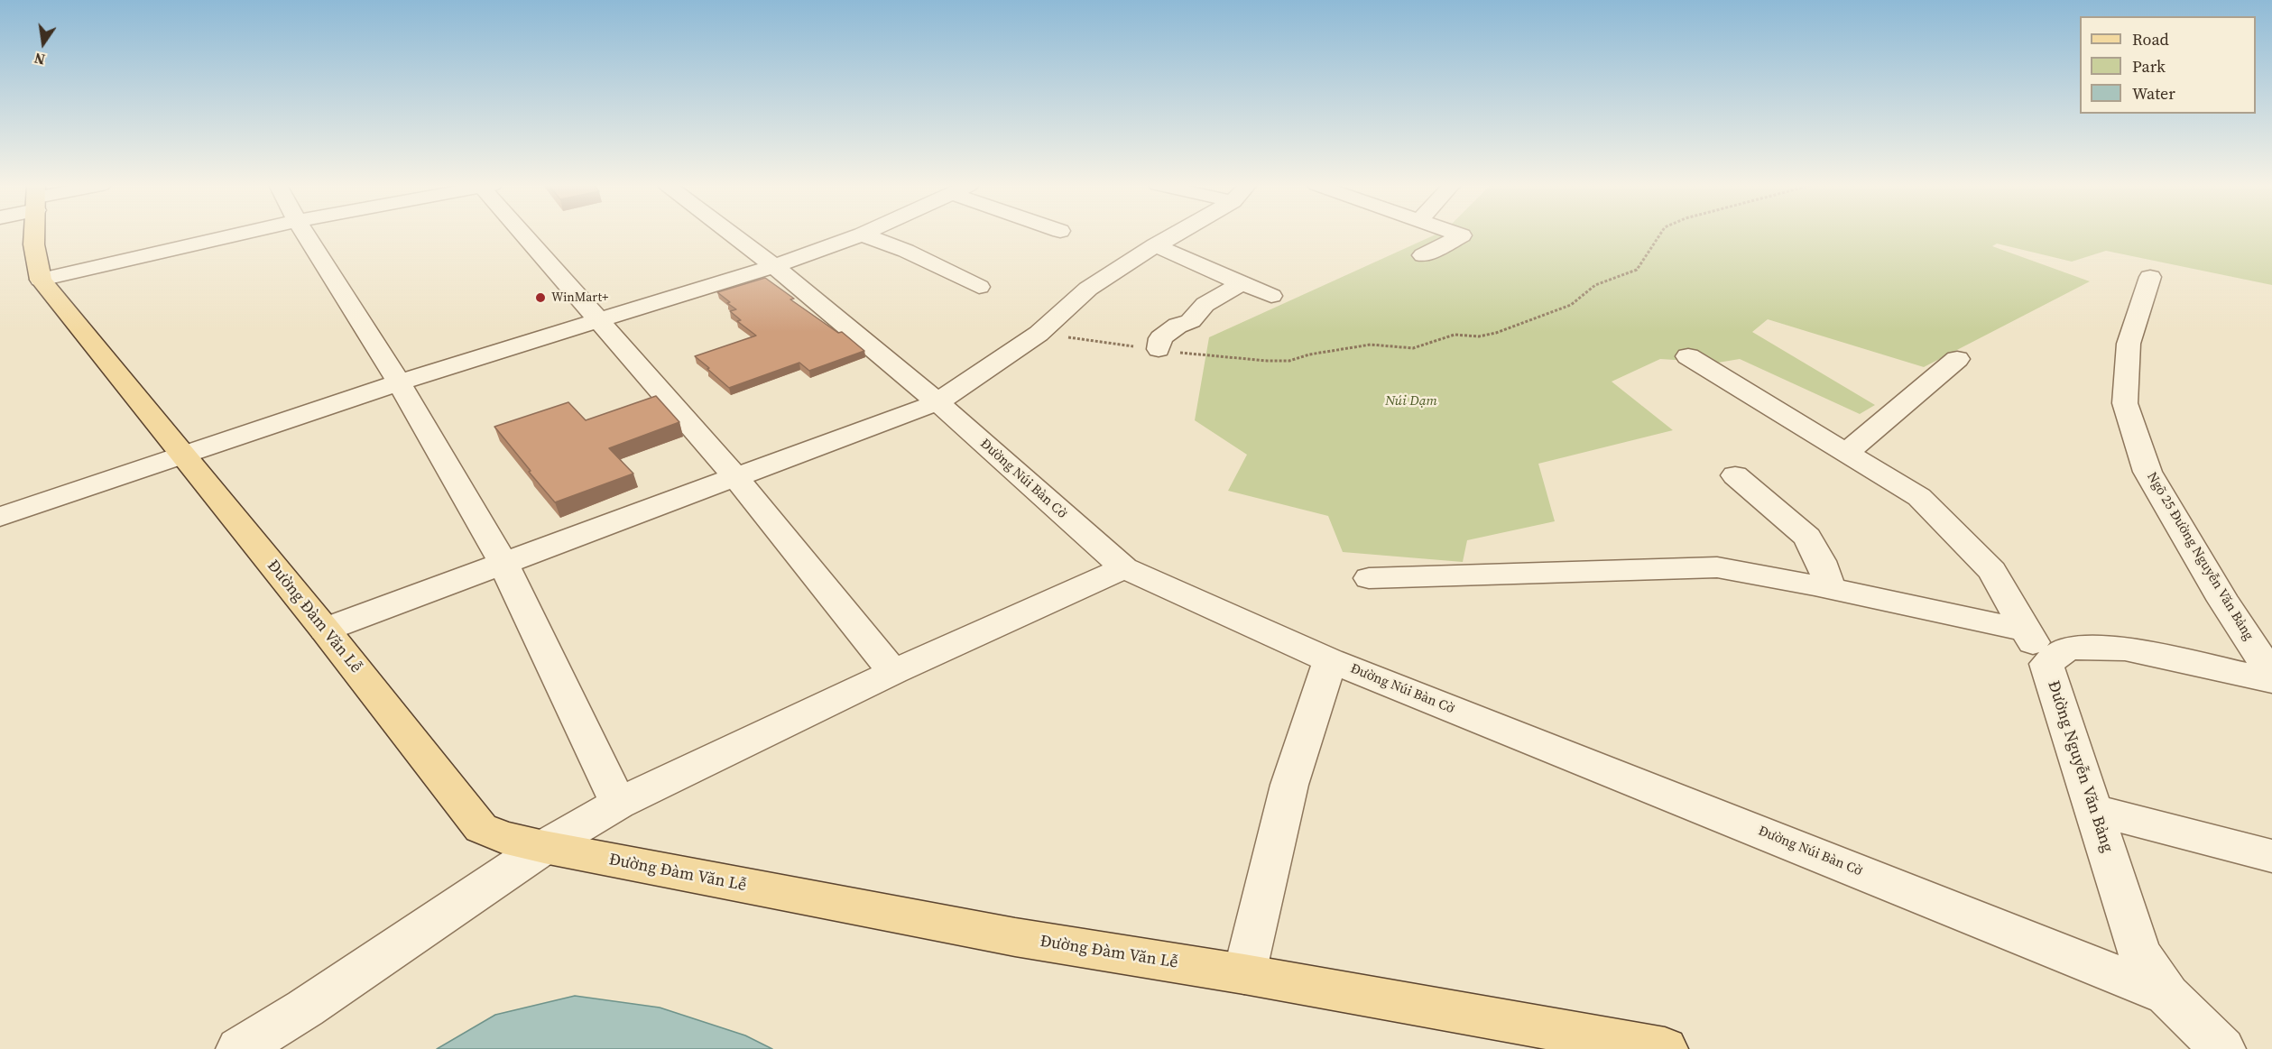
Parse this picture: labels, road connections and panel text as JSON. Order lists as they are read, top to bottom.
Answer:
{
  "streets": {
    "main road": ["Đường Đàm Văn Lễ"],
    "street": ["Đường Núi Bàn Cờ", "Ngõ 25 Đường Nguyễn Văn Bảng", "Đường Nguyễn Văn Bảng"]
  },
  "crossings": [
    ["Đường Núi Bàn Cờ", "Đường Nguyễn Văn Bảng"]
  ],
  "parks": ["Núi Dạm"],
  "places": ["WinMart+"],
  "legend": ["Road", "Park", "Water"],
  "north": "bottom"
}
